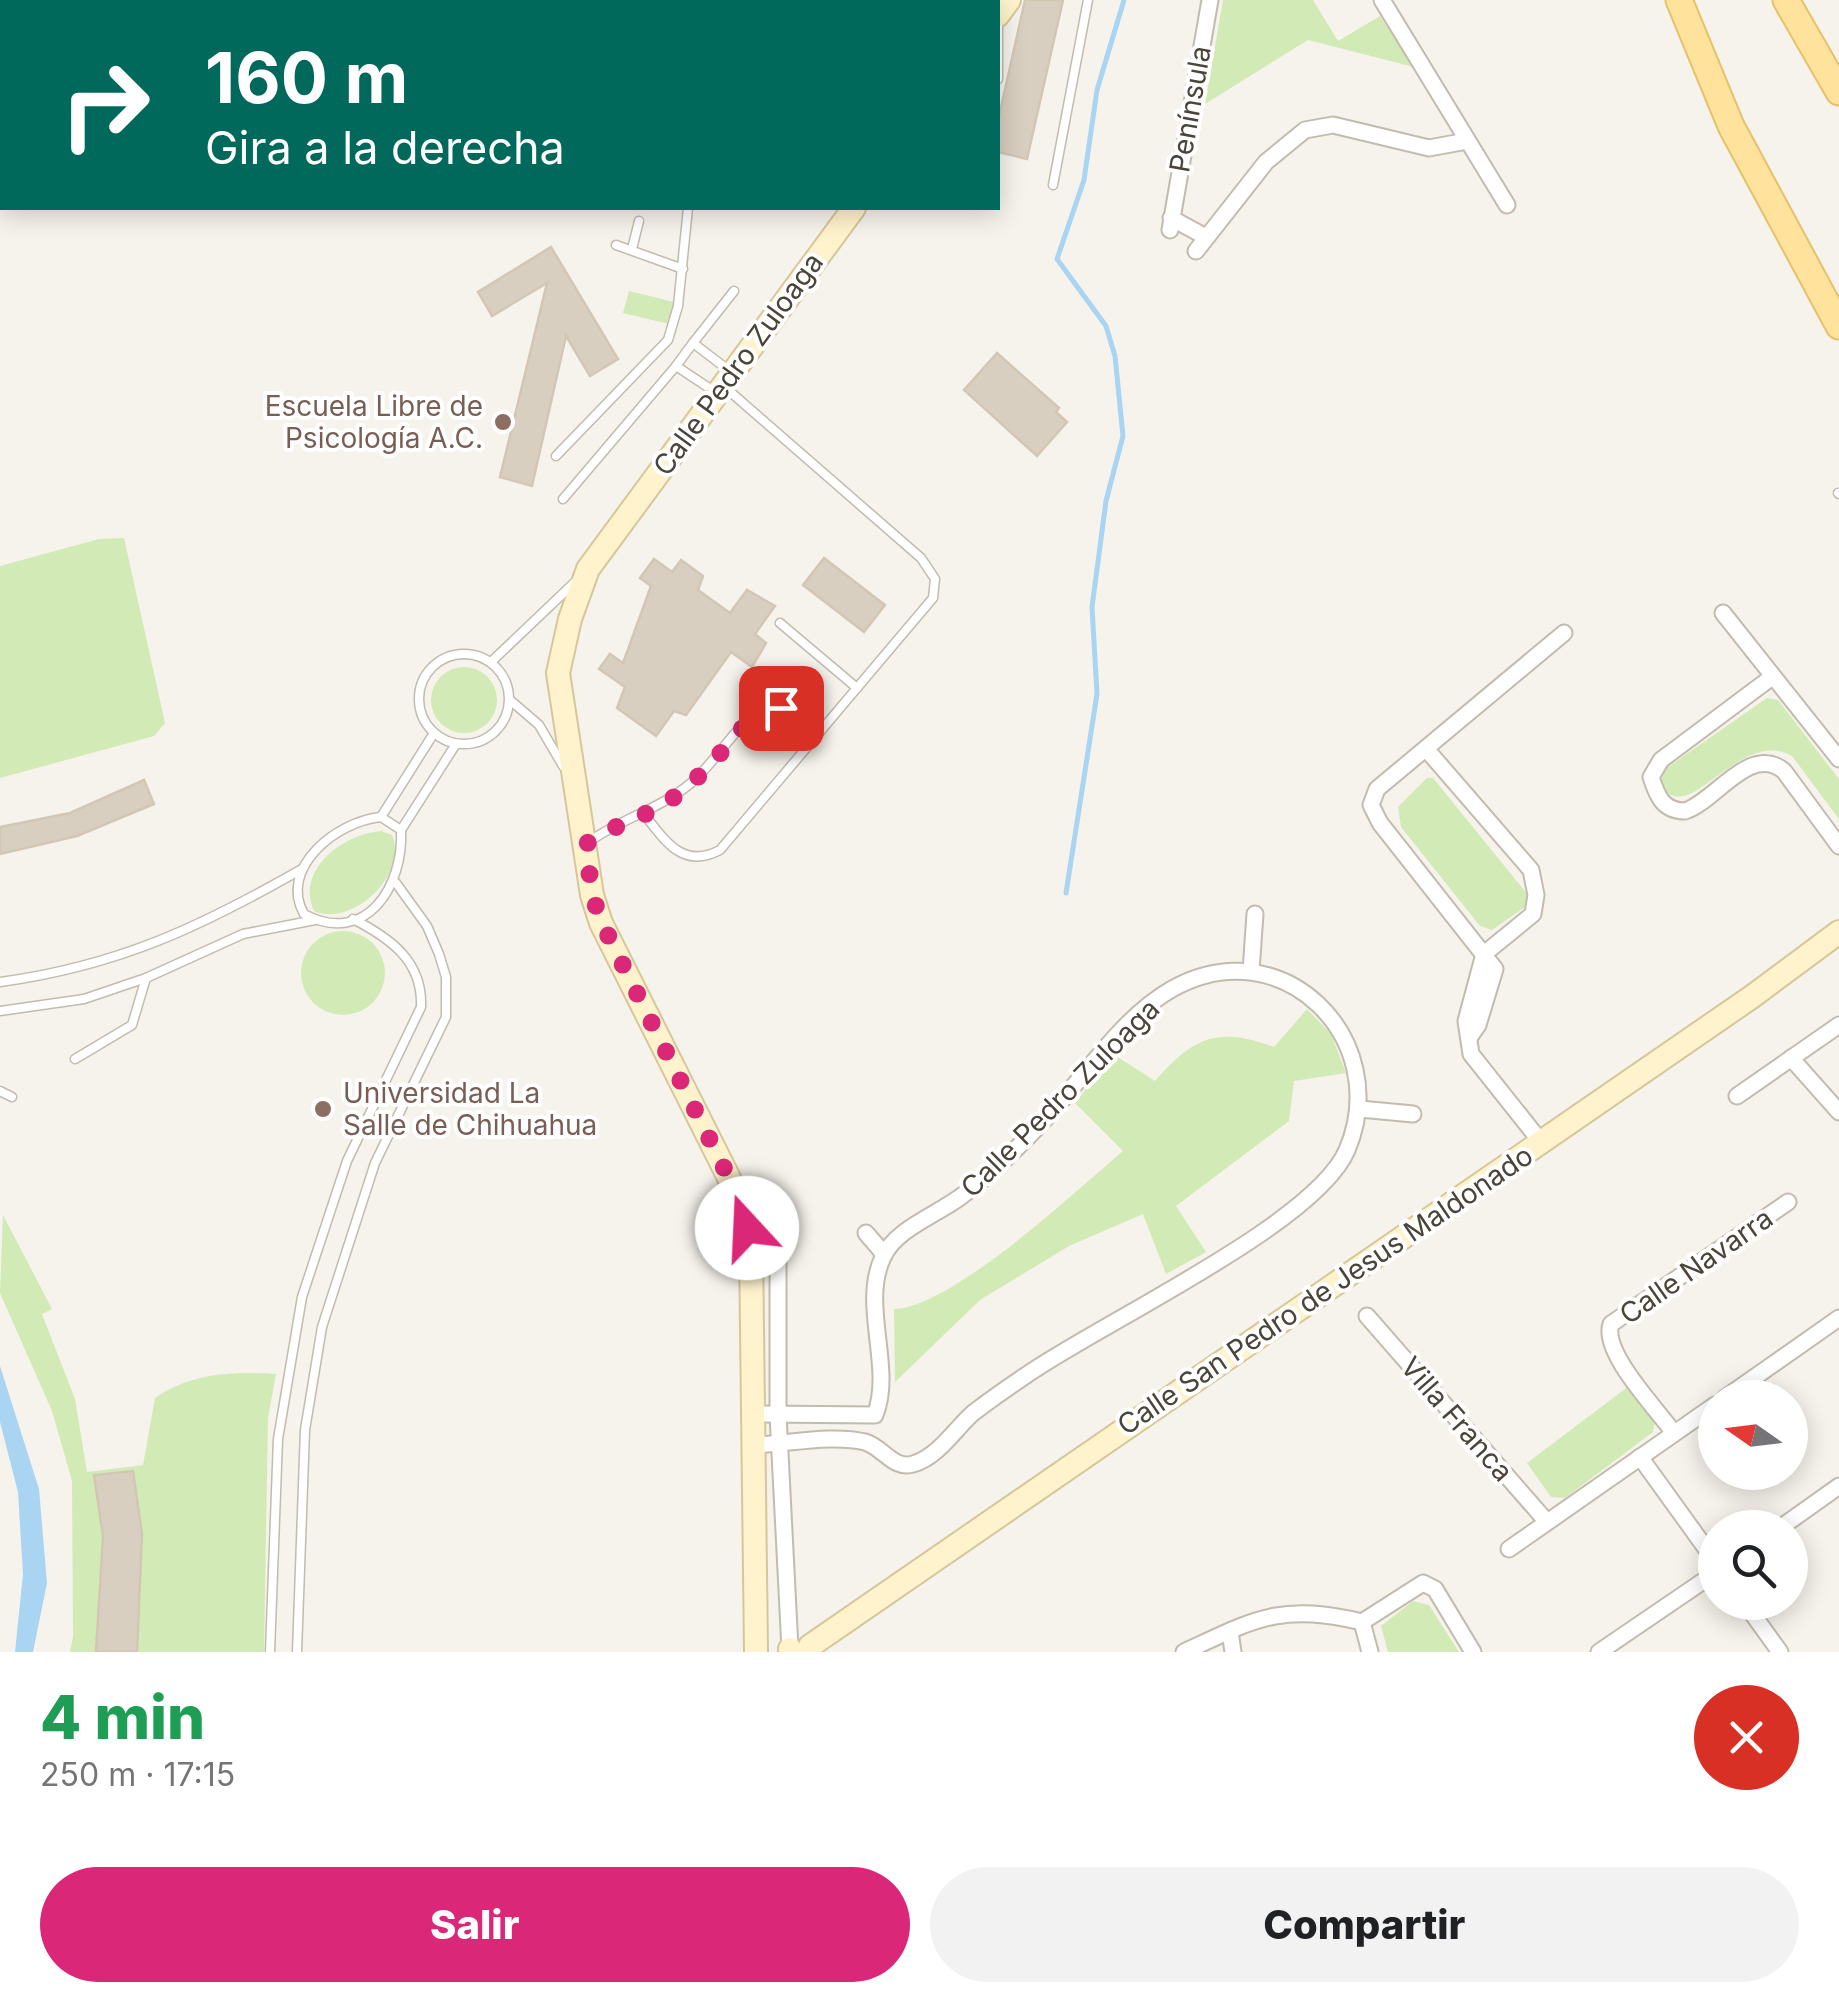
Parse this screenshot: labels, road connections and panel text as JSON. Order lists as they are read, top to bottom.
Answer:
{
  "streets": {
    "street": [
      "Península",
      "Calle Pedro Zuloaga",
      "Calle Navarra",
      "Calle San Pedro de Jesus Maldonado",
      "Villa Franca"
    ]
  },
  "crossings": [
    ["Calle Pedro Zuloaga", "Calle San Pedro de Jesus Maldonado"]
  ],
  "places": ["Escuela Libre de Psicología A.C.", "Universidad La Salle de Chihuahua"],
  "north": "left",
  "page": {
    "turn": ["160 m", "Gira a la derecha"],
    "heading": ["4 min", "250 m · 17:15"],
    "buttons": ["Salir", "Compartir"]
  }
}
